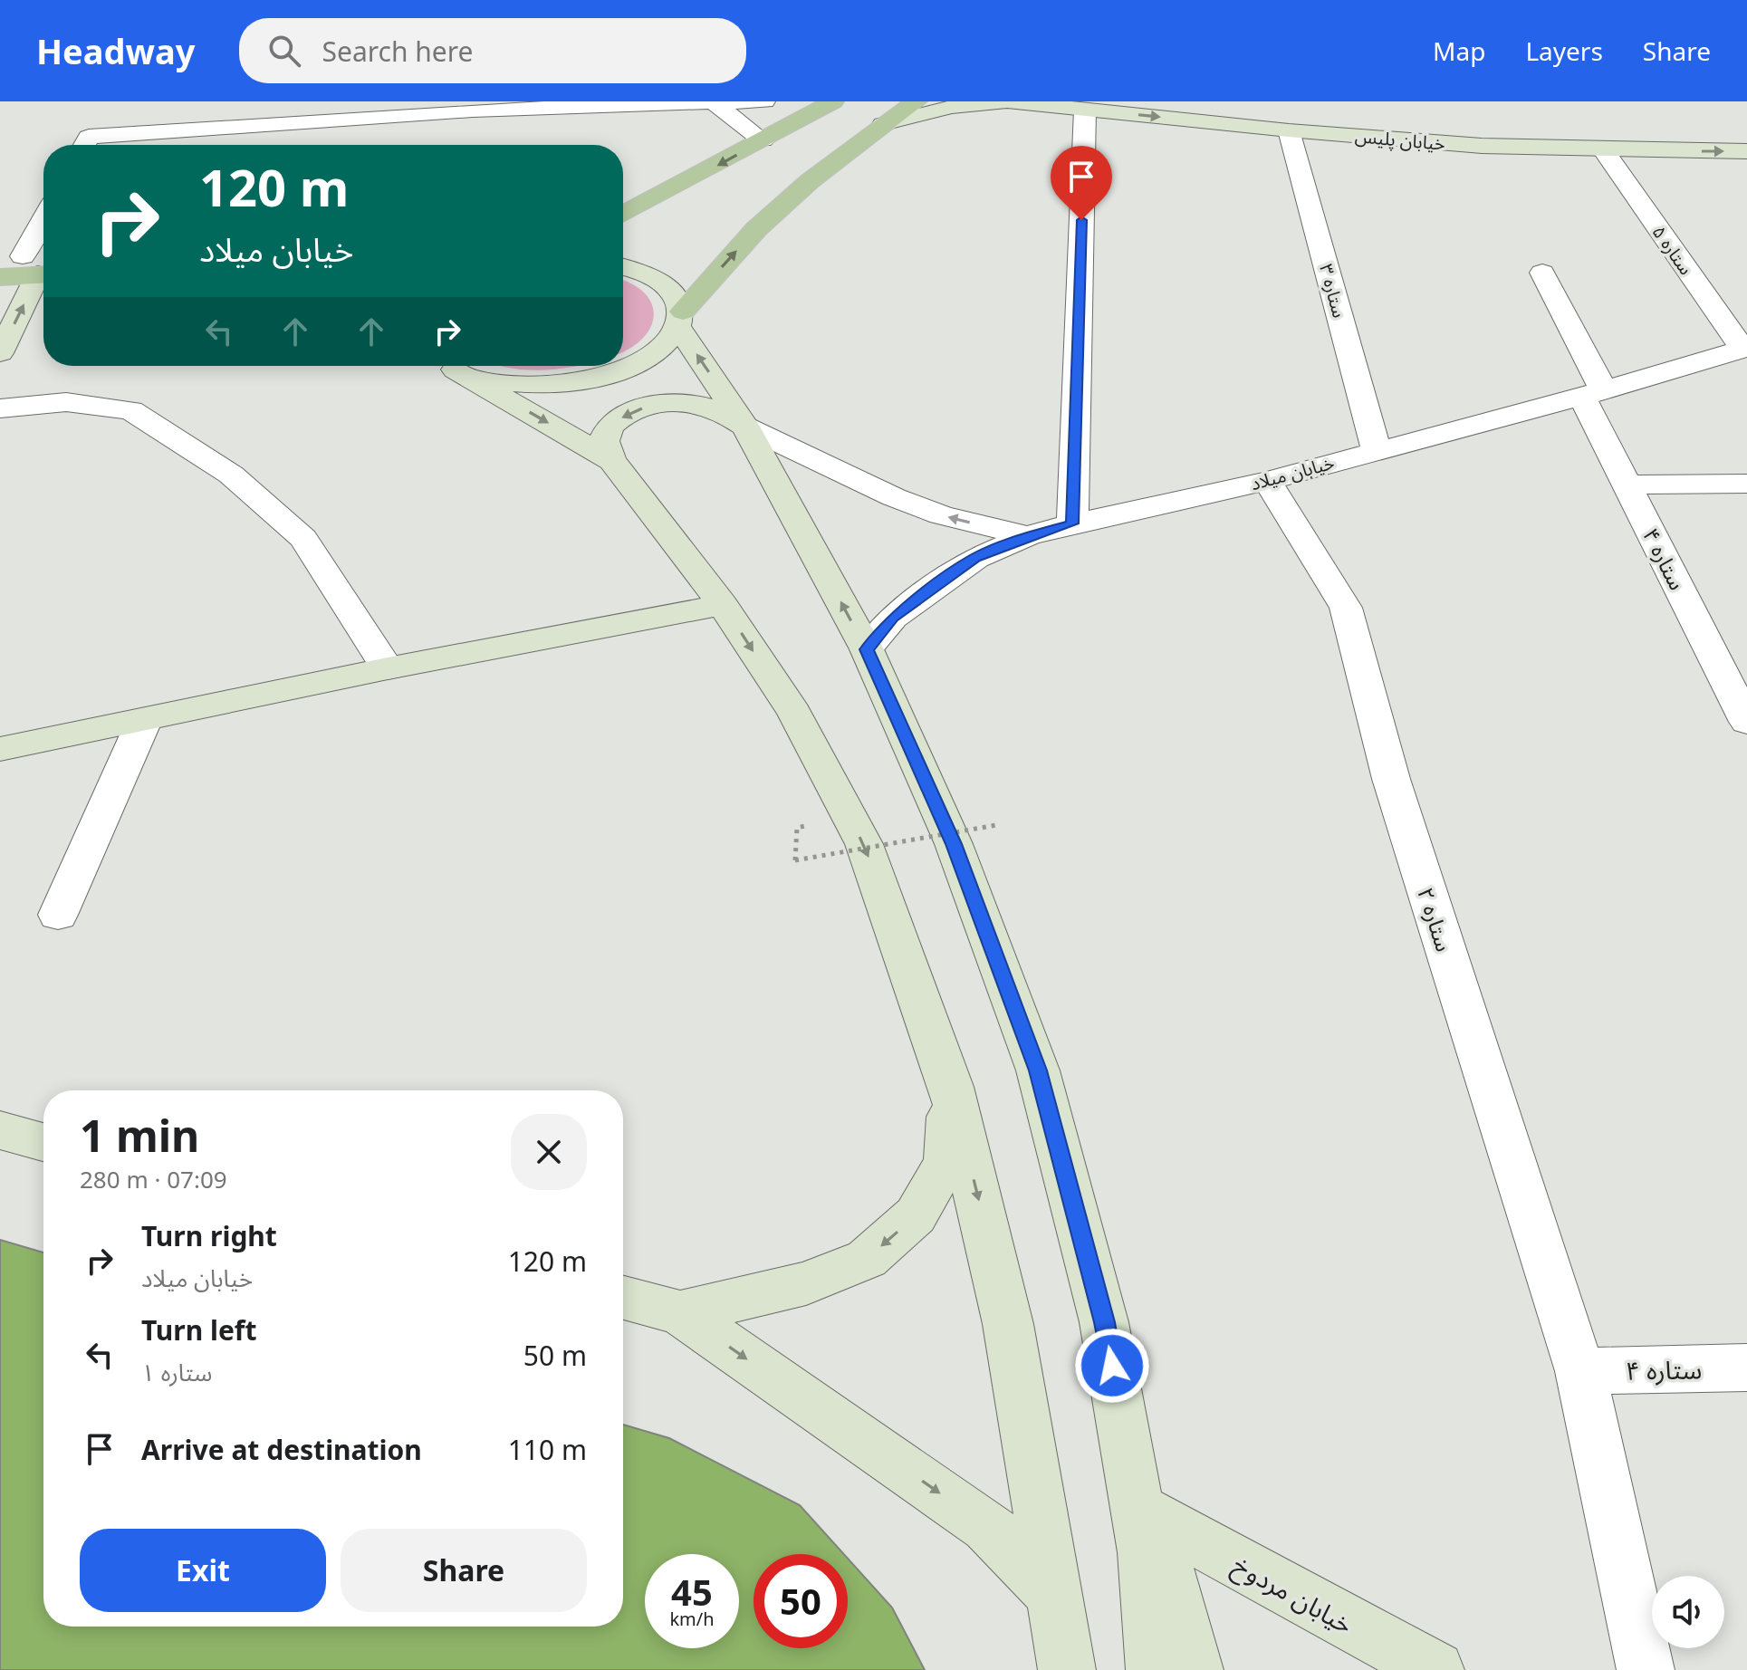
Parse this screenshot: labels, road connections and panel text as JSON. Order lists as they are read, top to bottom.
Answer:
{
  "streets": {
    "main road": ["خیابان پلیس", "خیابان مردوخ"],
    "street": [
      "ستاره ۵",
      "ستاره ۳",
      "خیابان میلاد",
      "ستاره ۴",
      "ستاره ۲"
    ]
  },
  "crossings": [
    ["خیابان پلیس", "ستاره ۵"],
    ["خیابان پلیس", "ستاره ۳"],
    ["ستاره ۵", "خیابان میلاد"],
    ["ستاره ۳", "خیابان میلاد"],
    ["خیابان میلاد", "ستاره ۴"],
    ["خیابان میلاد", "ستاره ۲"],
    ["ستاره ۴", "ستاره ۲"]
  ],
  "page": {
    "header": "Headway",
    "search": "Search here",
    "nav": ["Map", "Layers", "Share"],
    "turn": ["120 m", "خیابان میلاد"],
    "heading": ["1 min", "280 m · 07:09"],
    "list": [
      {
        "name": "Turn right",
        "note": "خیابان میلاد",
        "value": "120 m"
      },
      {
        "name": "Turn left",
        "note": "ستاره ۱",
        "value": "50 m"
      },
      {
        "name": "Arrive at destination",
        "value": "110 m"
      }
    ],
    "buttons": ["Exit", "Share"],
    "speed": "45 km/h",
    "limit": "50"
  }
}
